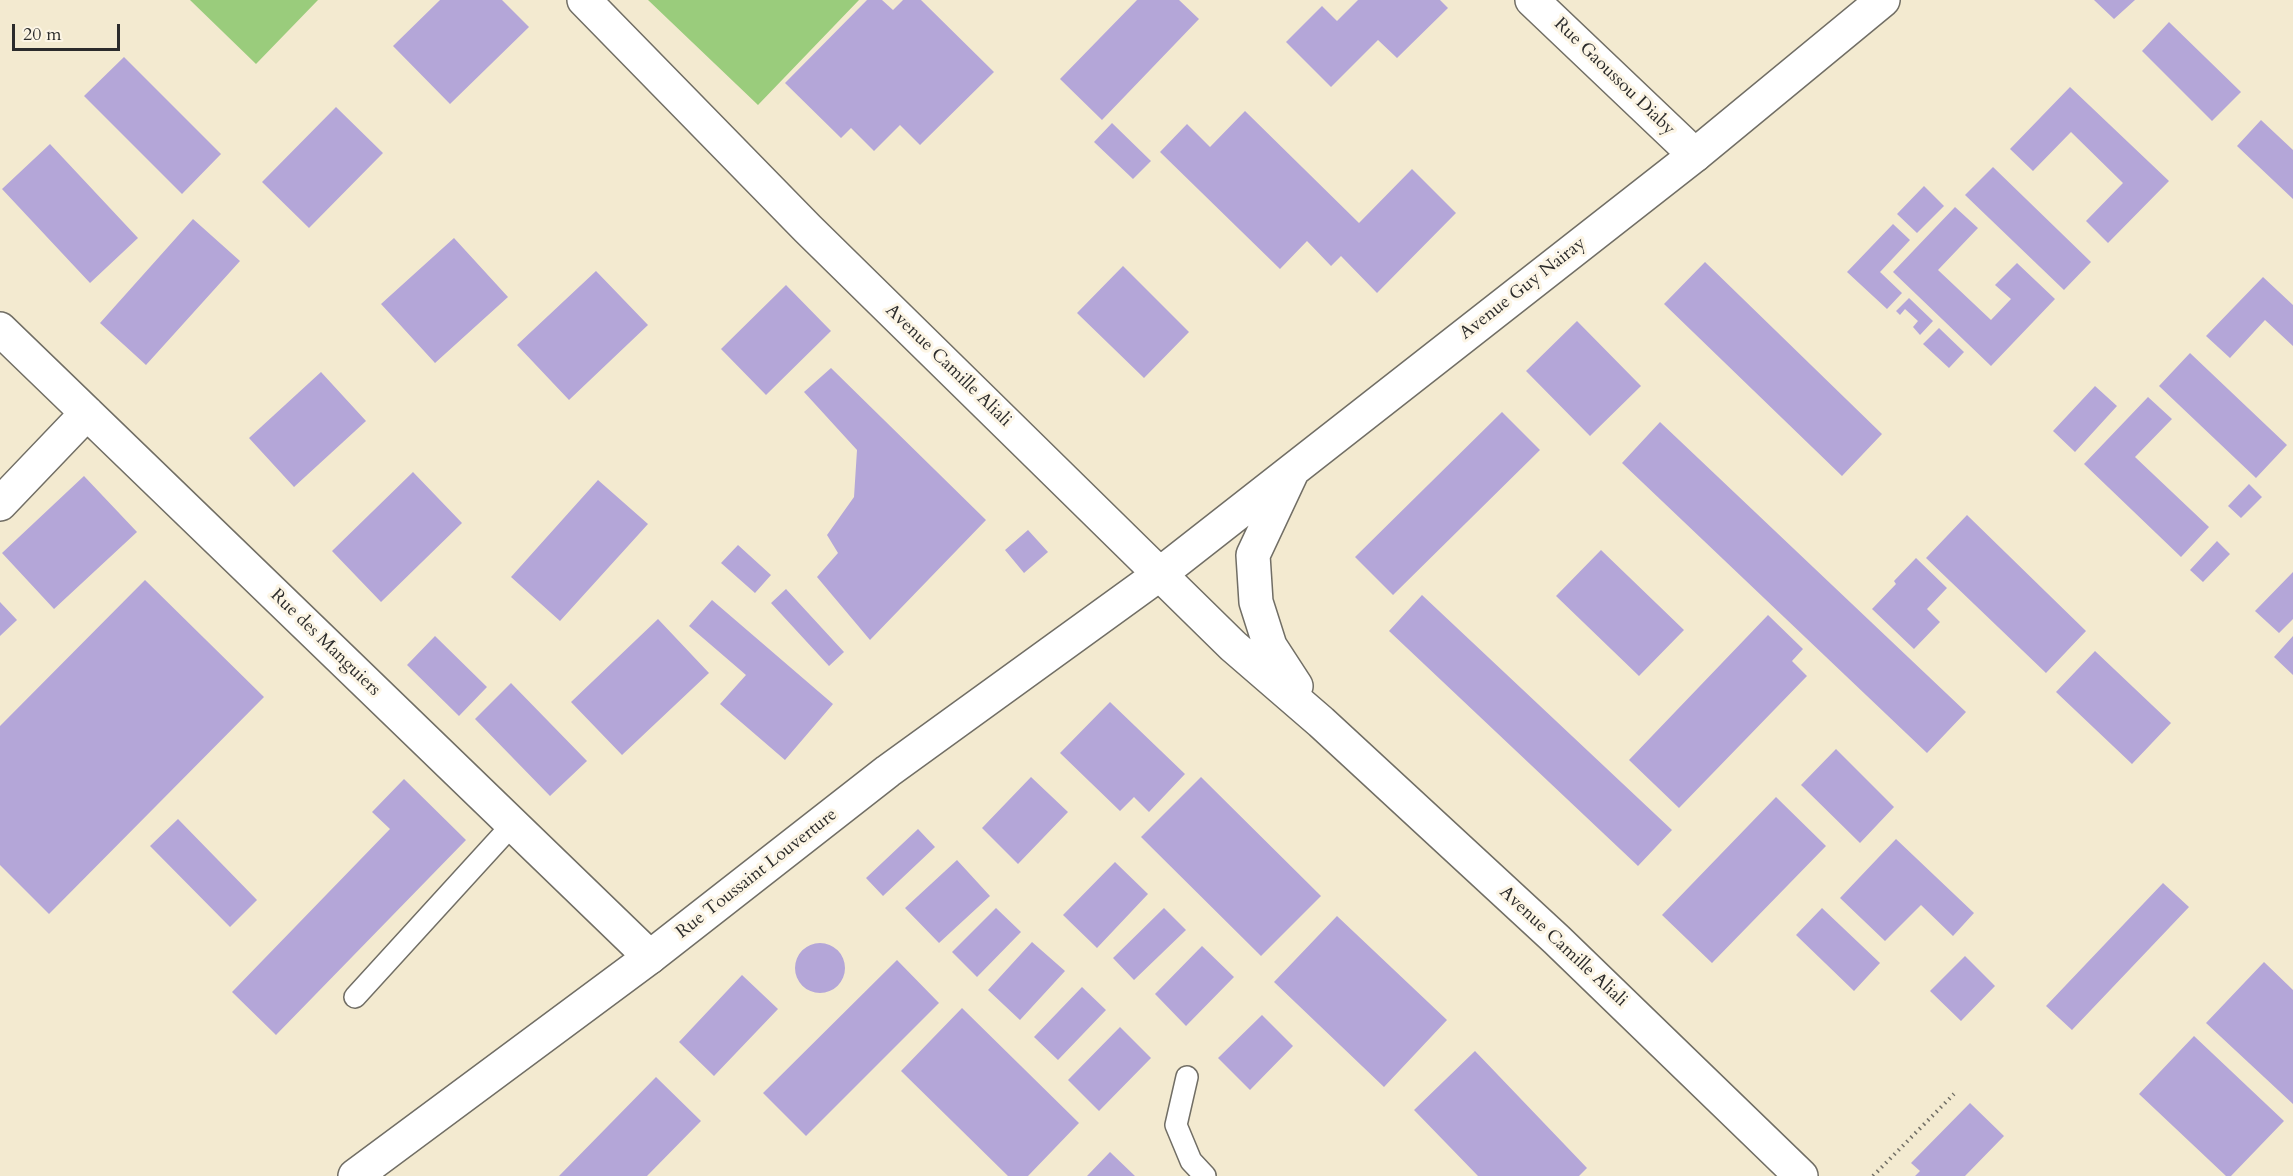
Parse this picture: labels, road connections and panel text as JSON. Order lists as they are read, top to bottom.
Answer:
{
  "streets": {
    "main road": [
      "Rue Gaoussou Diaby",
      "Avenue Guy Nairay",
      "Avenue Camille Aliali",
      "Rue des Manguiers",
      "Rue Toussaint Louverture"
    ]
  },
  "crossings": [
    ["Rue Gaoussou Diaby", "Avenue Guy Nairay"],
    ["Avenue Guy Nairay", "Avenue Camille Aliali"],
    ["Avenue Guy Nairay", "Rue Toussaint Louverture"],
    ["Avenue Camille Aliali", "Rue Toussaint Louverture"],
    ["Rue des Manguiers", "Rue Toussaint Louverture"]
  ],
  "scale_bar": "20 m"
}
